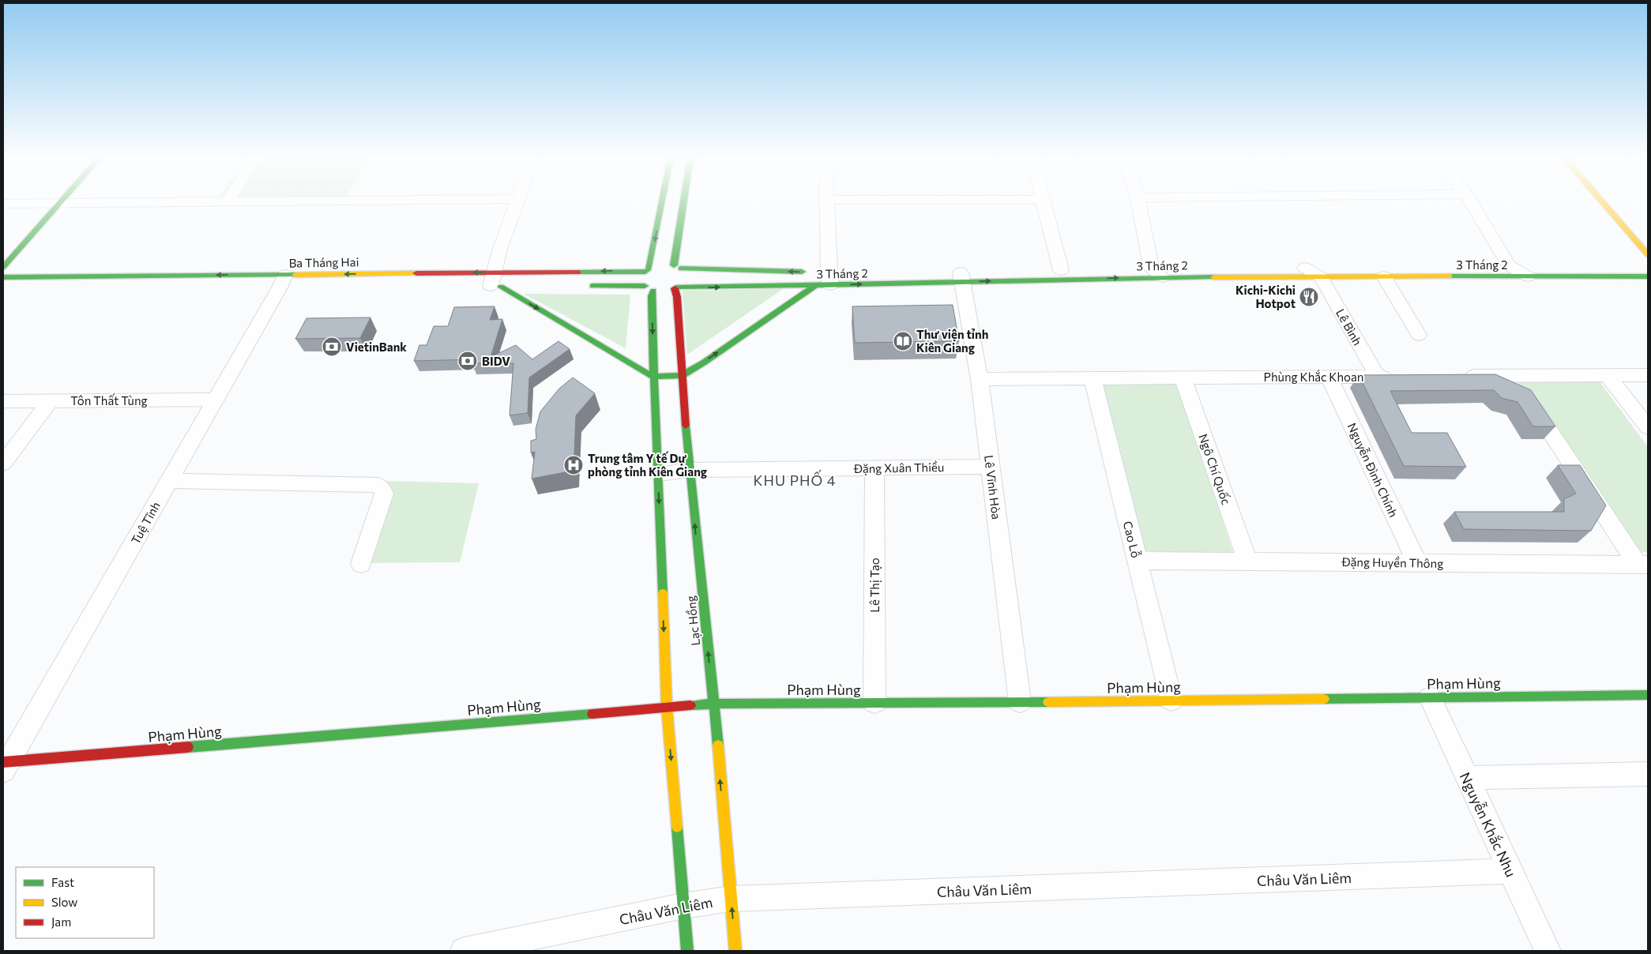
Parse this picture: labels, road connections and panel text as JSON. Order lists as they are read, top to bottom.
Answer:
{
  "streets": {
    "main road": [
      "Ba Tháng Hai",
      "3 Tháng 2",
      "Lạc Hồng",
      "Phạm Hùng"
    ],
    "street": [
      "Lê Bình",
      "Phùng Khắc Khoan",
      "Tôn Thất Tùng",
      "Đặng Xuân Thiều",
      "Ngô Chí Quốc",
      "Nguyễn Đình Chính",
      "Lê Vĩnh Hòa",
      "Tuệ Tĩnh",
      "Cao Lỗ",
      "Đặng Huyền Thông",
      "Lê Thị Tạo",
      "Nguyễn Khắc Nhu",
      "Châu Văn Liêm"
    ]
  },
  "crossings": [
    ["Ba Tháng Hai", "3 Tháng 2"],
    ["Ba Tháng Hai", "Tuệ Tĩnh"],
    ["Ba Tháng Hai", "Lạc Hồng"],
    ["3 Tháng 2", "Lê Bình"],
    ["3 Tháng 2", "Lê Vĩnh Hòa"],
    ["3 Tháng 2", "Lạc Hồng"],
    ["Lê Bình", "Phùng Khắc Khoan"],
    ["Phùng Khắc Khoan", "Ngô Chí Quốc"],
    ["Phùng Khắc Khoan", "Nguyễn Đình Chính"],
    ["Phùng Khắc Khoan", "Lê Vĩnh Hòa"],
    ["Phùng Khắc Khoan", "Cao Lỗ"],
    ["Tôn Thất Tùng", "Tuệ Tĩnh"],
    ["Đặng Xuân Thiều", "Lê Vĩnh Hòa"],
    ["Đặng Xuân Thiều", "Lê Thị Tạo"],
    ["Đặng Xuân Thiều", "Lạc Hồng"],
    ["Ngô Chí Quốc", "Đặng Huyền Thông"],
    ["Nguyễn Đình Chính", "Đặng Huyền Thông"],
    ["Lê Vĩnh Hòa", "Phạm Hùng"],
    ["Tuệ Tĩnh", "Phạm Hùng"],
    ["Cao Lỗ", "Đặng Huyền Thông"],
    ["Cao Lỗ", "Phạm Hùng"],
    ["Lê Thị Tạo", "Phạm Hùng"],
    ["Lạc Hồng", "Phạm Hùng"],
    ["Lạc Hồng", "Châu Văn Liêm"],
    ["Phạm Hùng", "Nguyễn Khắc Nhu"],
    ["Nguyễn Khắc Nhu", "Châu Văn Liêm"]
  ],
  "one_way": ["Ba Tháng Hai"],
  "districts": ["KHU PHỐ 4"],
  "places": {
    "restaurant": ["Kichi-Kichi Hotpot"],
    "library": ["Thư viện tỉnh Kiên Giang"],
    "bank": ["VietinBank", "BIDV"],
    "hospital": ["Trung tâm Y tế Dự phòng tỉnh Kiên Giang"]
  },
  "legend": ["Fast", "Slow", "Jam"]
}
